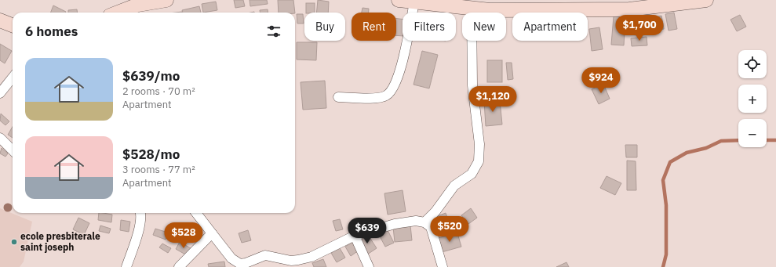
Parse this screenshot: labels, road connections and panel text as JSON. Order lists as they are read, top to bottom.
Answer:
{
  "places": ["ecole presbiterale saint joseph"],
  "page": {
    "chip": [
      "Buy",
      "Rent",
      "Filters",
      "New",
      "Apartment"
    ],
    "heading": "6 homes",
    "price": [
      "$1,700",
      "$924",
      "$1,120",
      "$520",
      "$639",
      "$528"
    ],
    "map_buttons": ["+", "−"],
    "list": [
      {
        "name": "$639/mo",
        "note": "2 rooms · 70 m² · Apartment"
      },
      {
        "name": "$528/mo",
        "note": "3 rooms · 77 m² · Apartment"
      }
    ]
  }
}
